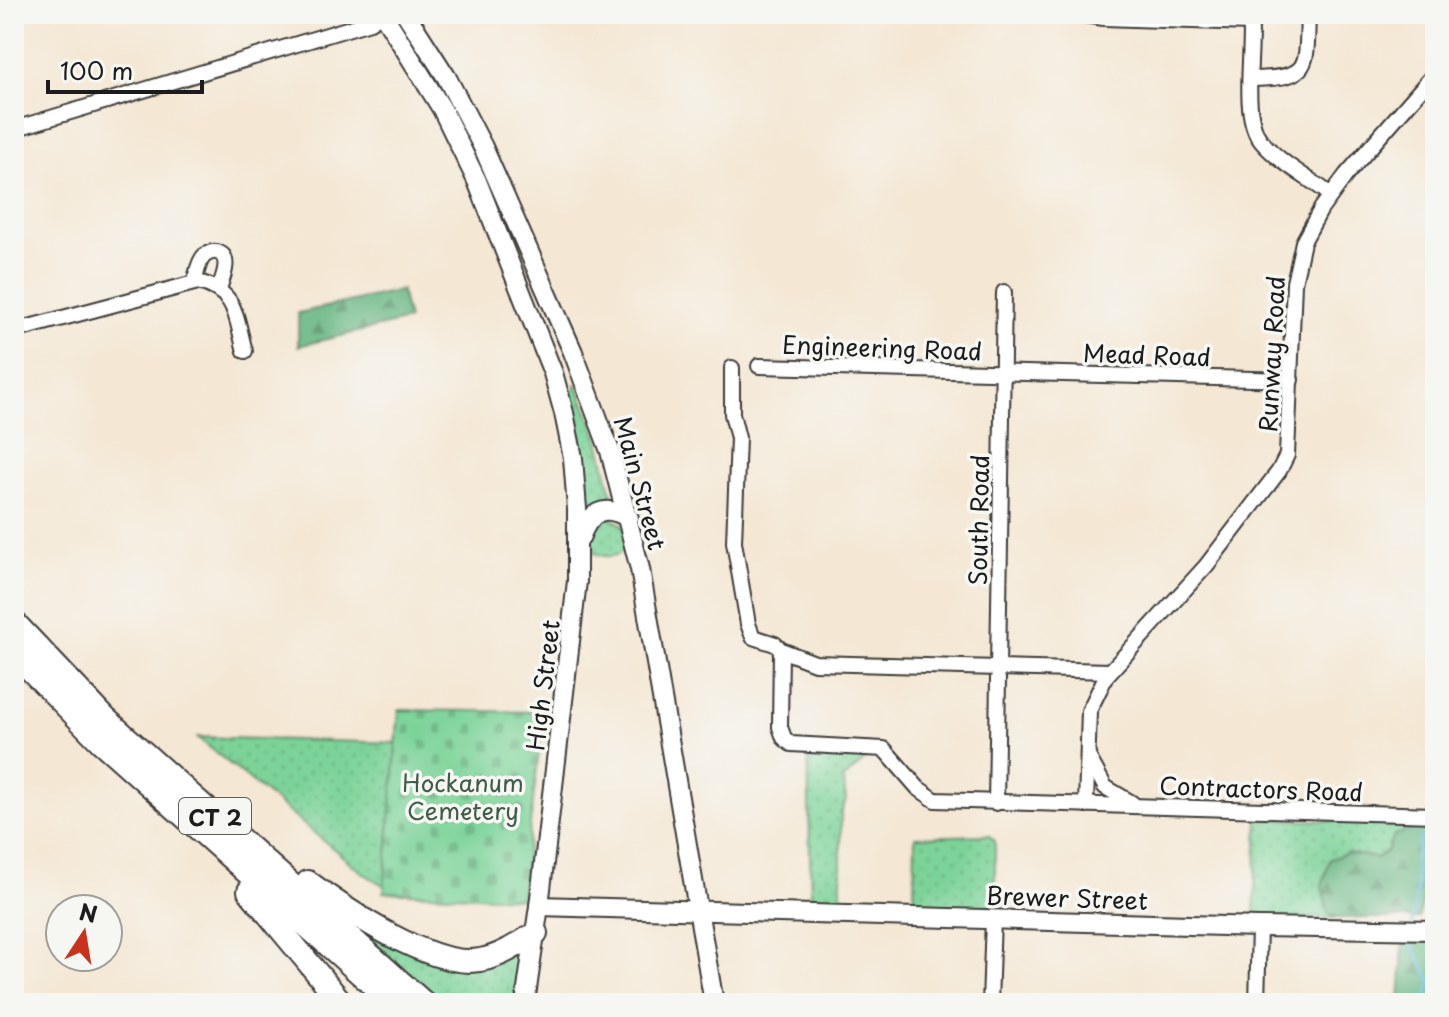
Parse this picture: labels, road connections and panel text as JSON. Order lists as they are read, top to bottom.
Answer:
{
  "streets": {
    "highway": ["CT 2"],
    "main road": ["Main Street", "High Street", "Brewer Street"],
    "street": [
      "Engineering Road",
      "Mead Road",
      "Runway Road",
      "South Road",
      "Contractors Road"
    ]
  },
  "crossings": [
    ["Engineering Road", "Mead Road"],
    ["Engineering Road", "South Road"],
    ["Mead Road", "Runway Road"],
    ["Mead Road", "South Road"],
    ["Runway Road", "Contractors Road"],
    ["Main Street", "High Street"],
    ["Main Street", "Brewer Street"],
    ["South Road", "Contractors Road"],
    ["High Street", "Brewer Street"]
  ],
  "parks": ["Hockanum Cemetery"],
  "scale_bar": "100 m",
  "north": "top"
}
